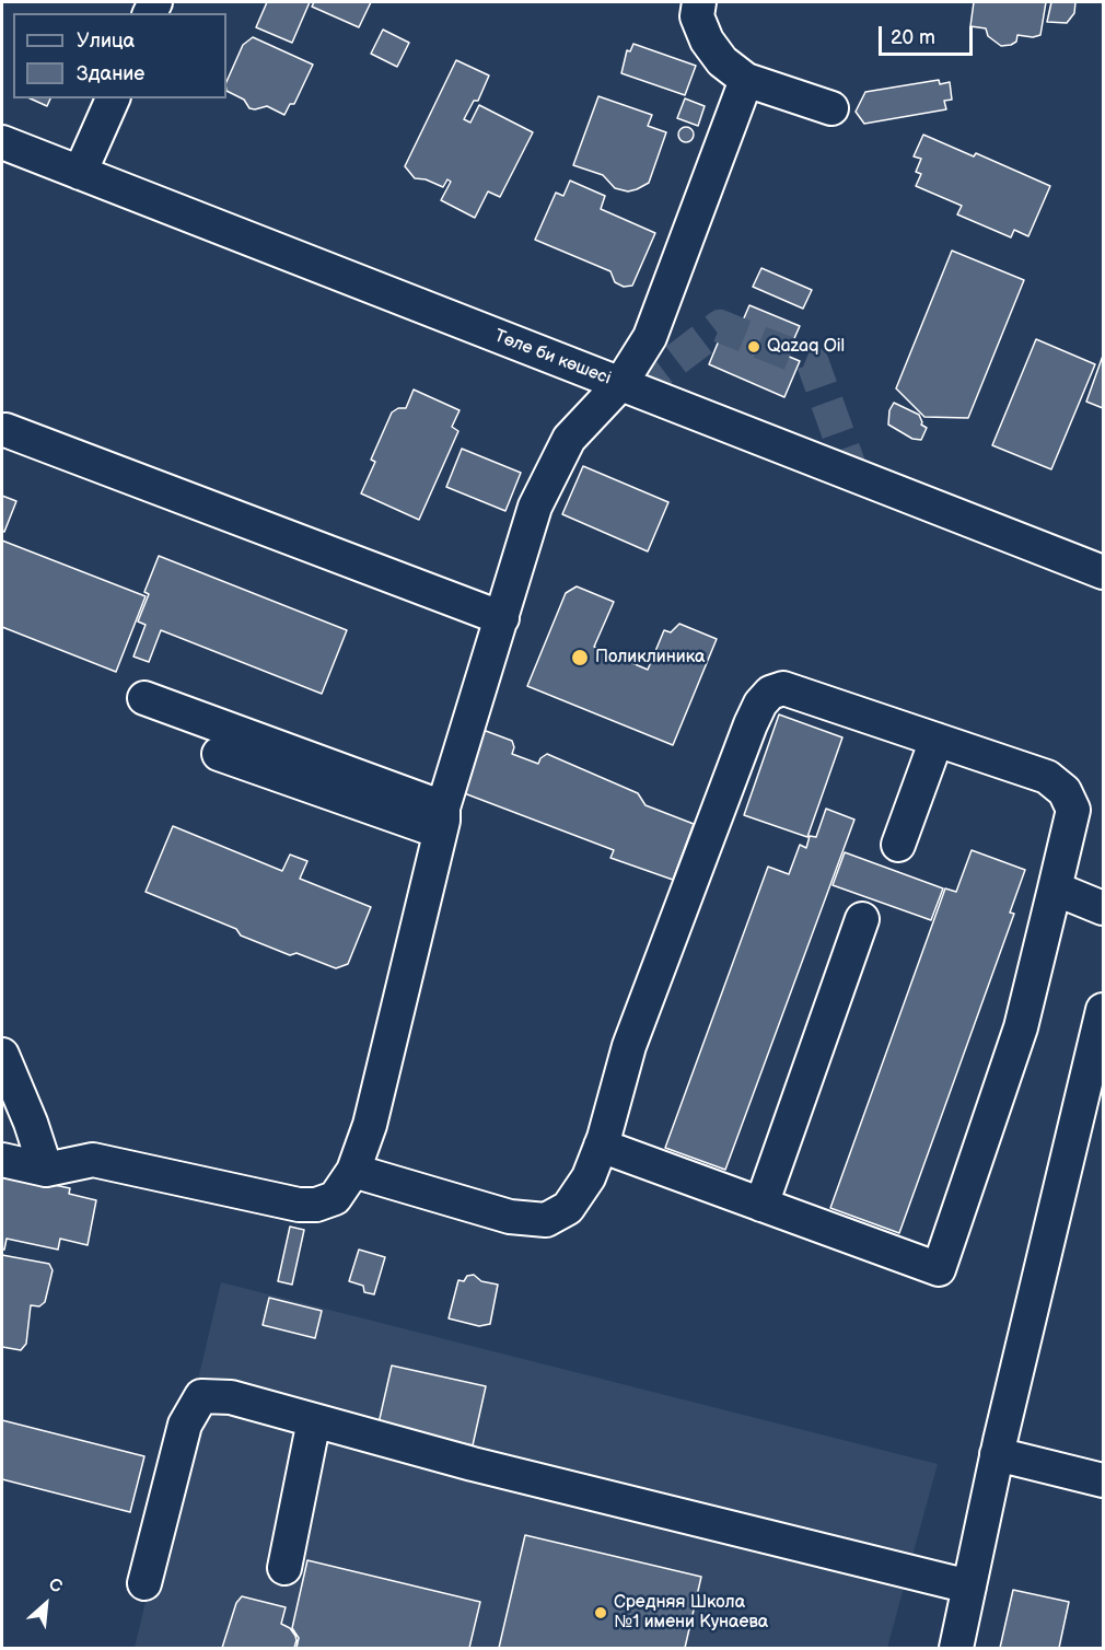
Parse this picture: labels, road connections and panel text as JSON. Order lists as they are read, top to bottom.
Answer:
{
  "streets": {
    "street": ["Төле би көшесі"]
  },
  "places": ["Qazaq Oil", "Поликлиника", "Средняя Школа №1 имени Кунаева"],
  "legend": ["Улица", "Здание"],
  "scale_bar": "20 m",
  "north": "top right"
}
